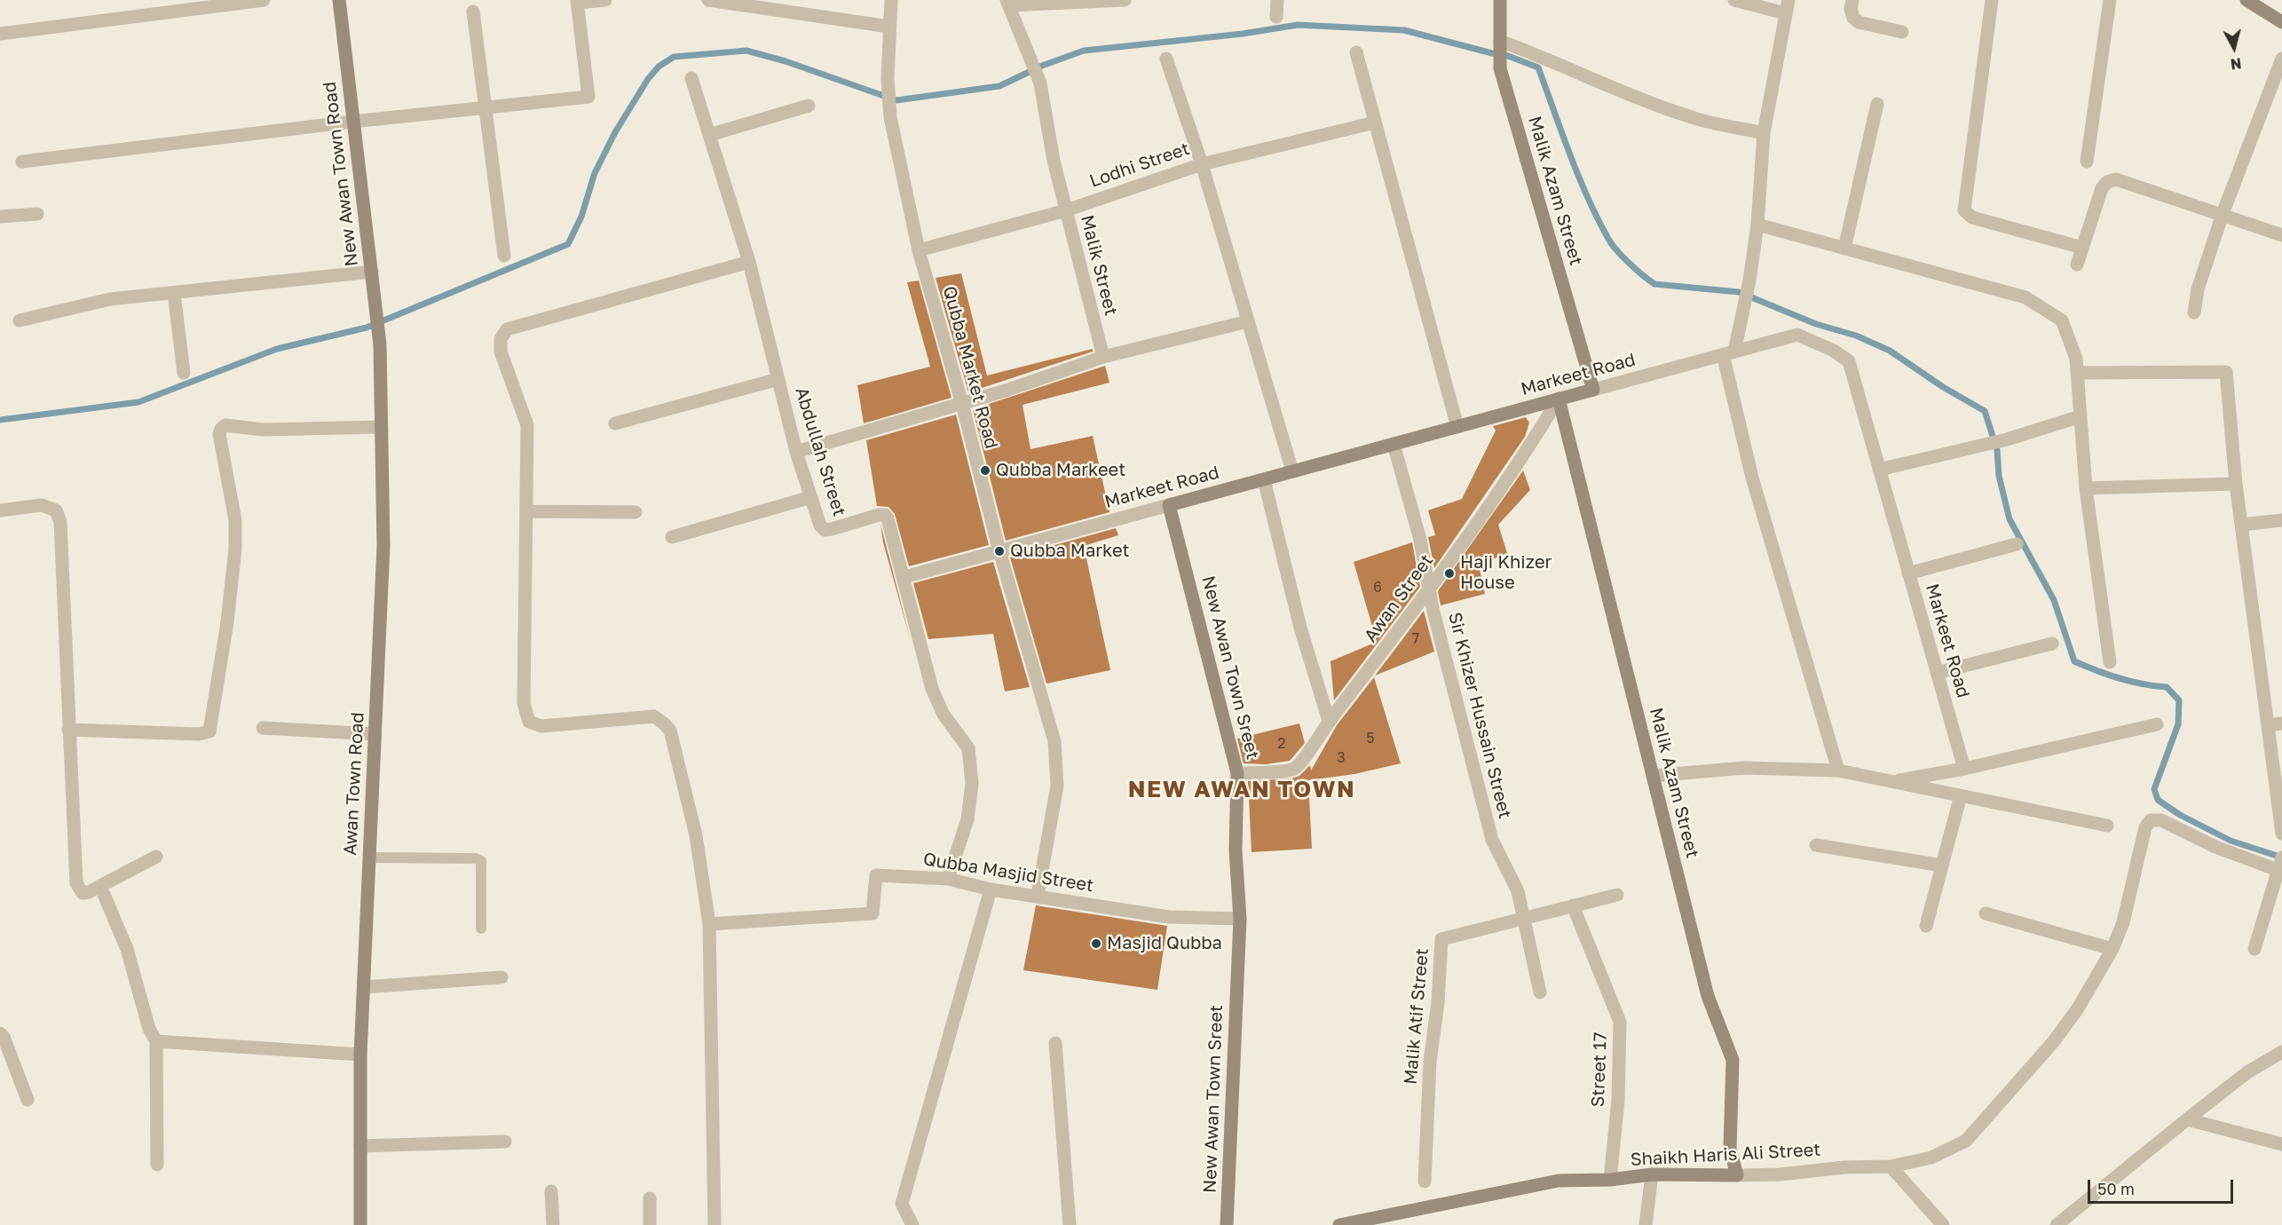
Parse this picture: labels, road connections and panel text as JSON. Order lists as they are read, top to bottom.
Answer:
{
  "streets": {
    "street": [
      "Lodhi Street",
      "New Awan Town Road",
      "Malik Azam Street",
      "Malik Street",
      "Qubba Market Road",
      "Markeet Road",
      "Abdullah Street",
      "Awan Street",
      "New Awan Town Sreet",
      "Sir Khizer Hussain Street",
      "Awan Town Road",
      "Qubba Masjid Street",
      "Malik Atif Street",
      "Street 17",
      "Shaikh Haris Ali Street"
    ]
  },
  "crossings": [
    ["Lodhi Street", "Malik Street"],
    ["Lodhi Street", "Qubba Market Road"],
    ["New Awan Town Road", "Awan Town Road"],
    ["Malik Azam Street", "Markeet Road"],
    ["Malik Azam Street", "Awan Street"],
    ["Malik Azam Street", "Shaikh Haris Ali Street"],
    ["Qubba Market Road", "Markeet Road"],
    ["Qubba Market Road", "Qubba Masjid Street"],
    ["Markeet Road", "Abdullah Street"],
    ["Markeet Road", "Awan Street"],
    ["Markeet Road", "New Awan Town Sreet"],
    ["Markeet Road", "Sir Khizer Hussain Street"],
    ["Abdullah Street", "Qubba Masjid Street"],
    ["Awan Street", "New Awan Town Sreet"],
    ["Awan Street", "Sir Khizer Hussain Street"],
    ["New Awan Town Sreet", "Qubba Masjid Street"],
    ["Sir Khizer Hussain Street", "Malik Atif Street"],
    ["Malik Atif Street", "Street 17"],
    ["Street 17", "Shaikh Haris Ali Street"]
  ],
  "districts": ["NEW AWAN TOWN"],
  "places": [
    "Qubba Markeet",
    "Qubba Market",
    "Haji Khizer House",
    "Masjid Qubba"
  ],
  "house_numbers": [
    "6",
    "7",
    "5",
    "2",
    "3"
  ],
  "scale_bar": "50 m",
  "north": "bottom"
}
